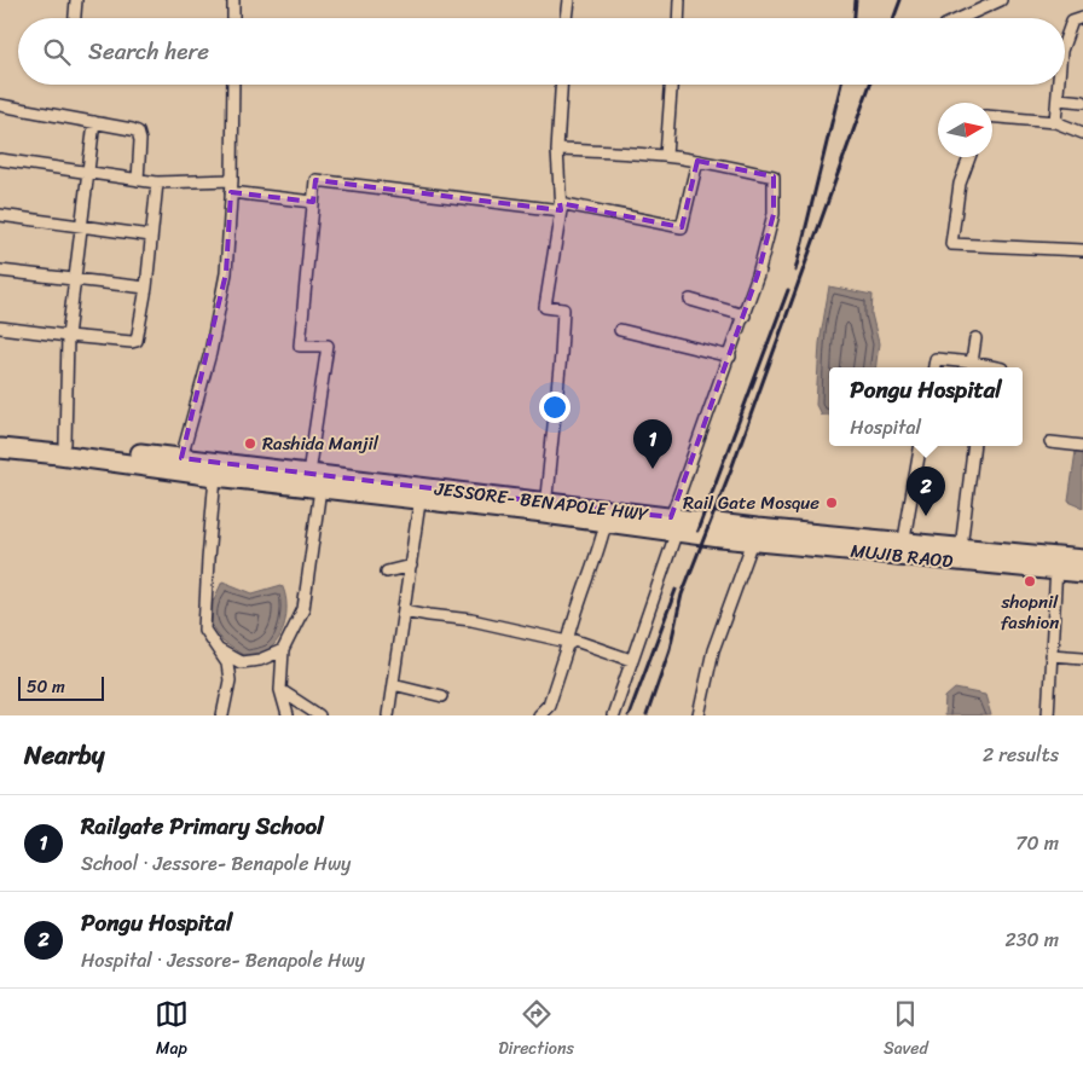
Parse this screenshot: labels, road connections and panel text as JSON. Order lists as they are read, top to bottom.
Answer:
{
  "streets": {
    "highway": ["JESSORE- BENAPOLE HWY", "MUJIB RAOD"]
  },
  "crossings": [
    ["JESSORE- BENAPOLE HWY", "MUJIB RAOD"]
  ],
  "places": ["Rashida Manjil", "Rail Gate Mosque", "shopnil fashion"],
  "scale_bar": "50 m",
  "north": "right",
  "page": {
    "search": "Search here",
    "popup": ["Pongu Hospital", "Hospital"],
    "pins": ["1", "2"],
    "scale": "50 m",
    "heading": ["Nearby", "2 results"],
    "list": [
      {
        "mark": "1",
        "name": "Railgate Primary School",
        "note": "School · Jessore- Benapole Hwy",
        "value": "70 m"
      },
      {
        "mark": "2",
        "name": "Pongu Hospital",
        "note": "Hospital · Jessore- Benapole Hwy",
        "value": "230 m"
      }
    ],
    "nav": ["Map", "Directions", "Saved"]
  }
}
